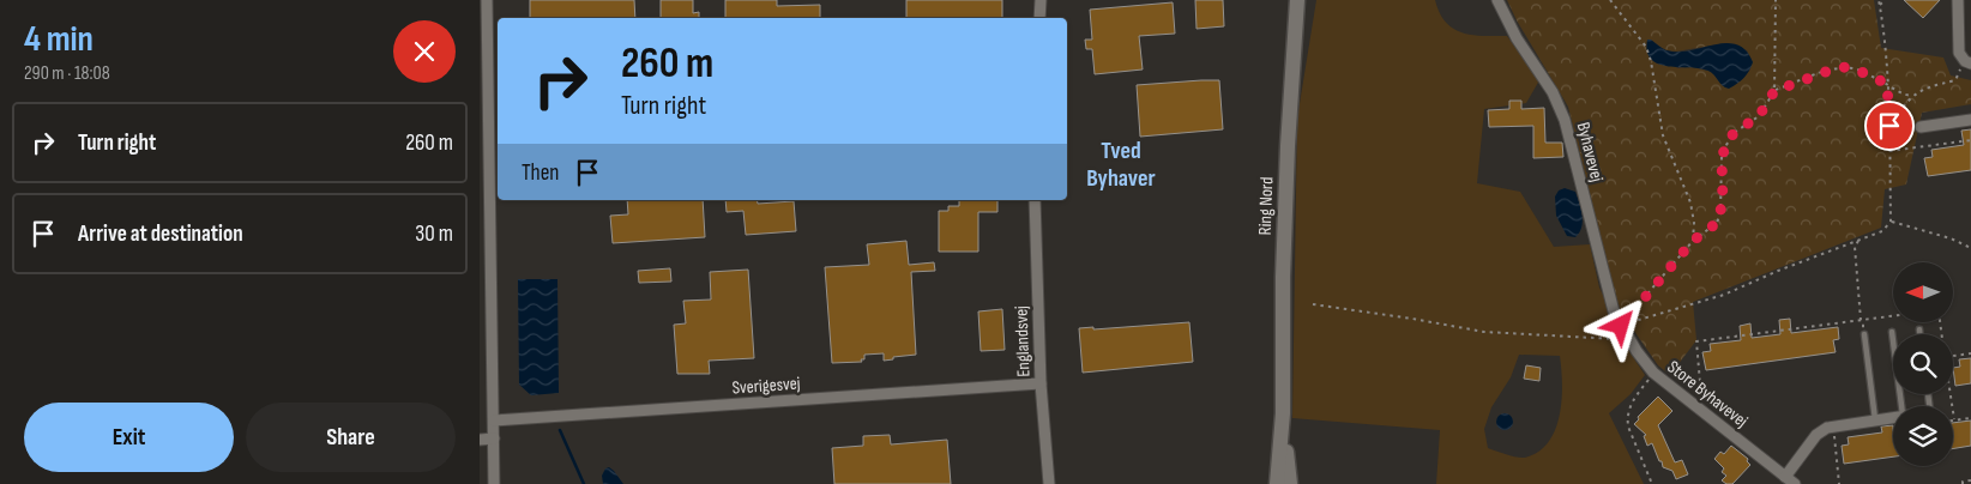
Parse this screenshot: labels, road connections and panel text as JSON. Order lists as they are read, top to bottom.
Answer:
{
  "streets": {
    "main road": ["Ring Nord"],
    "street": [
      "Byhavevej",
      "Englandsvej",
      "Sverigesvej",
      "Store Byhavevej"
    ]
  },
  "crossings": [
    ["Byhavevej", "Store Byhavevej"],
    ["Englandsvej", "Sverigesvej"]
  ],
  "districts": ["Tved Byhaver"],
  "north": "left",
  "page": {
    "heading": ["4 min", "290 m · 18:08"],
    "turn": ["260 m", "Turn right"],
    "list": [
      {
        "name": "Turn right",
        "value": "260 m"
      },
      {
        "name": "Arrive at destination",
        "value": "30 m"
      }
    ],
    "then": "Then",
    "buttons": ["Exit", "Share"]
  }
}
